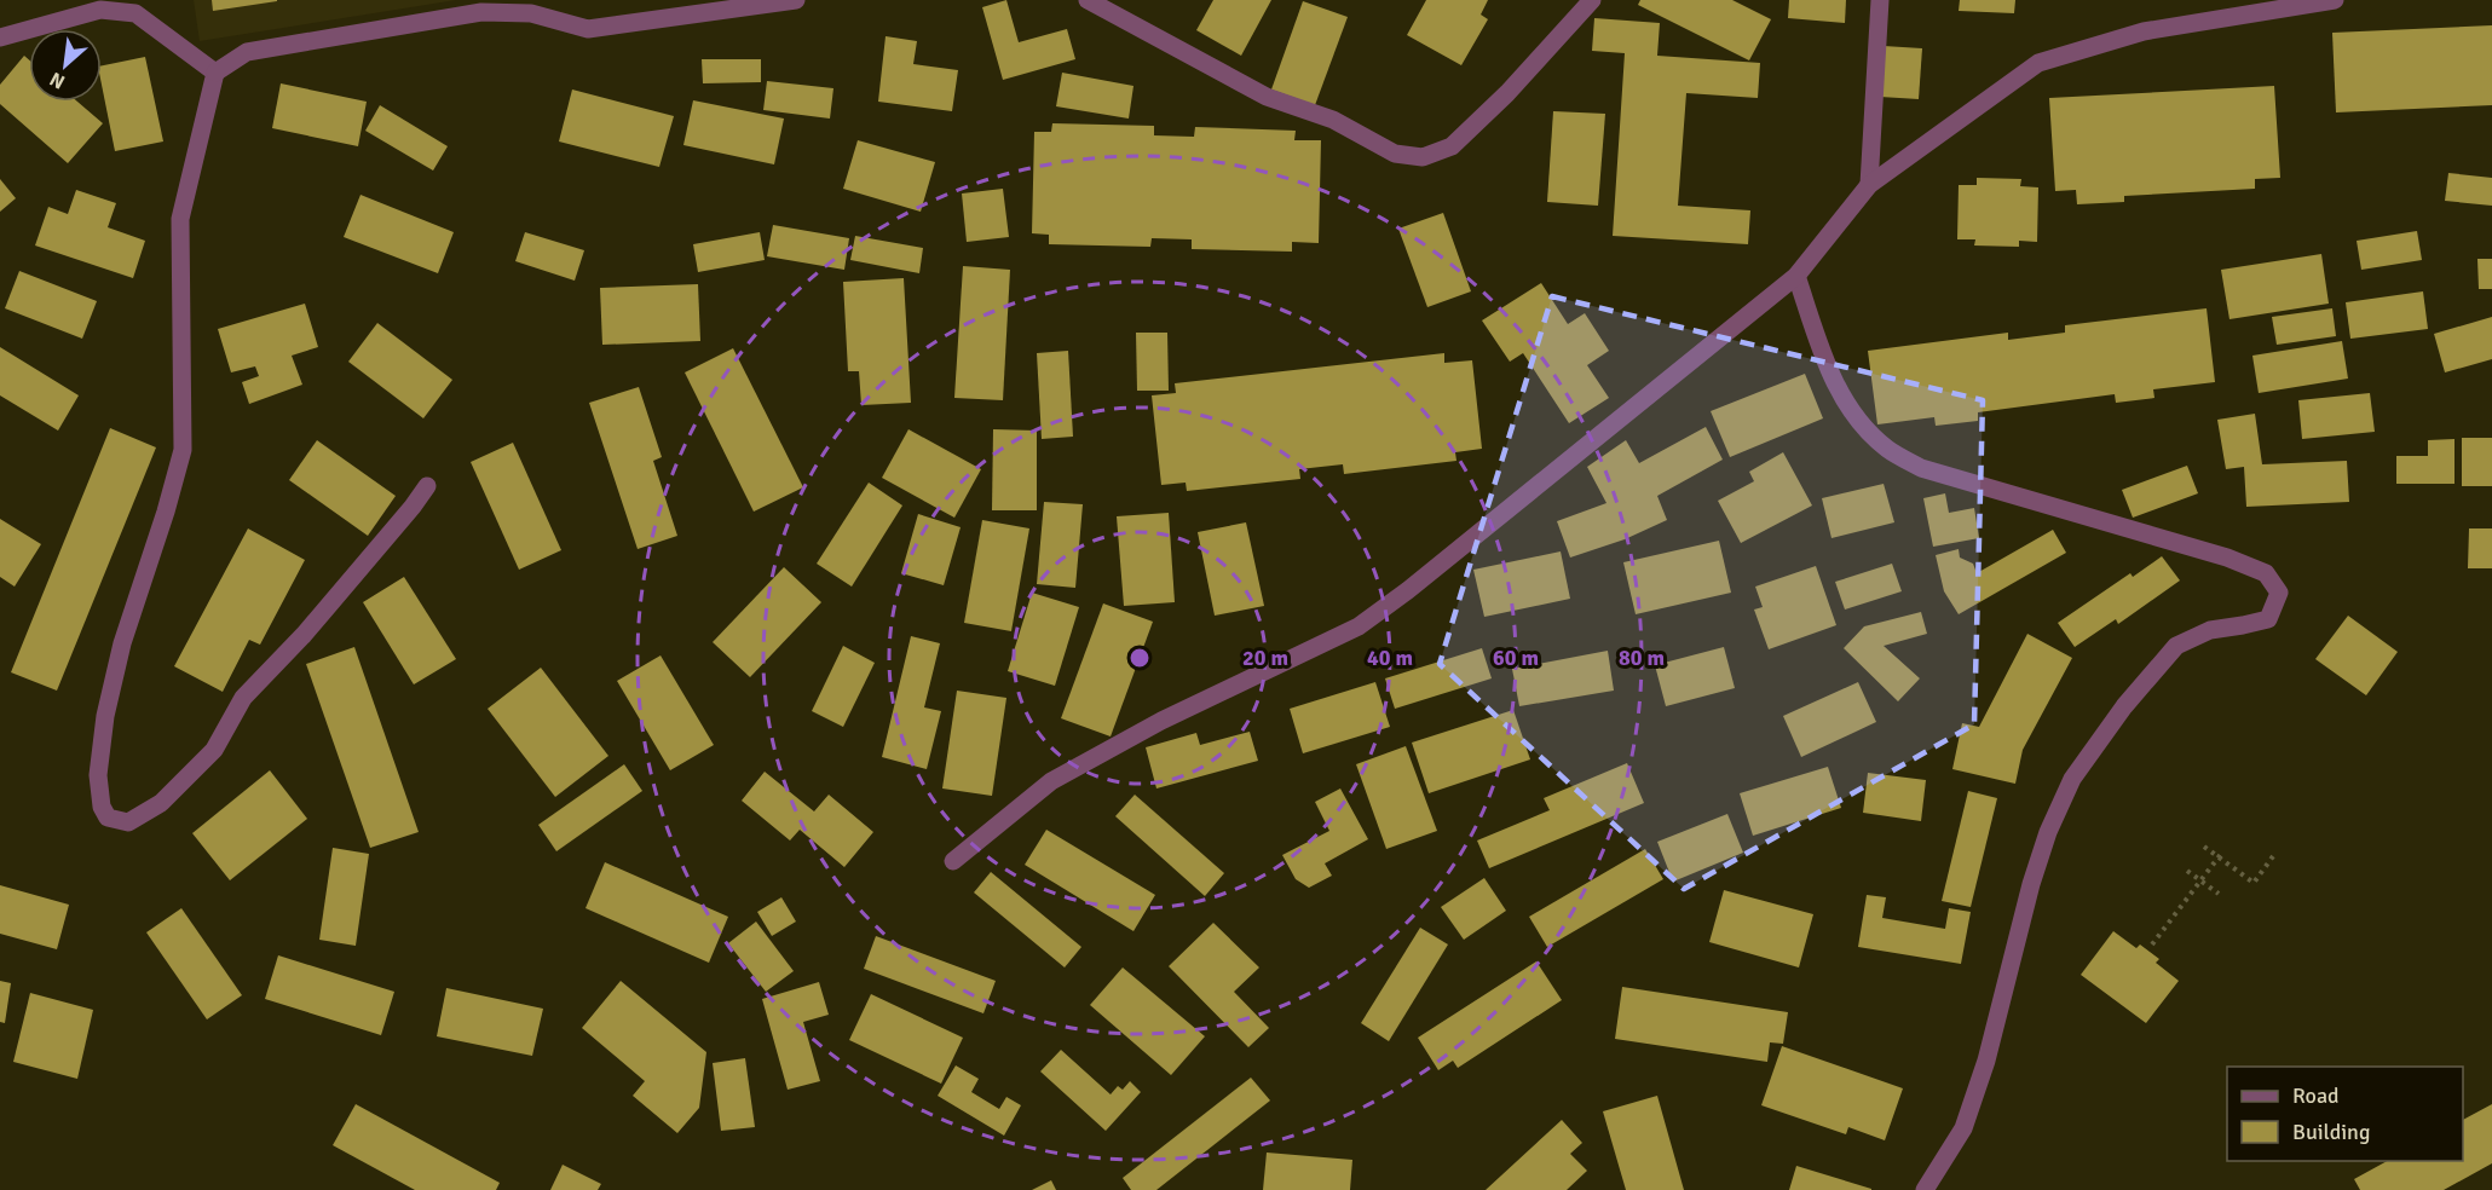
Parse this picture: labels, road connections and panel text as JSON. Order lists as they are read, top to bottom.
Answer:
{
  "legend": ["Road", "Building"],
  "north": "bottom left",
  "rings": [
    "20 m",
    "40 m",
    "60 m",
    "80 m"
  ]
}
